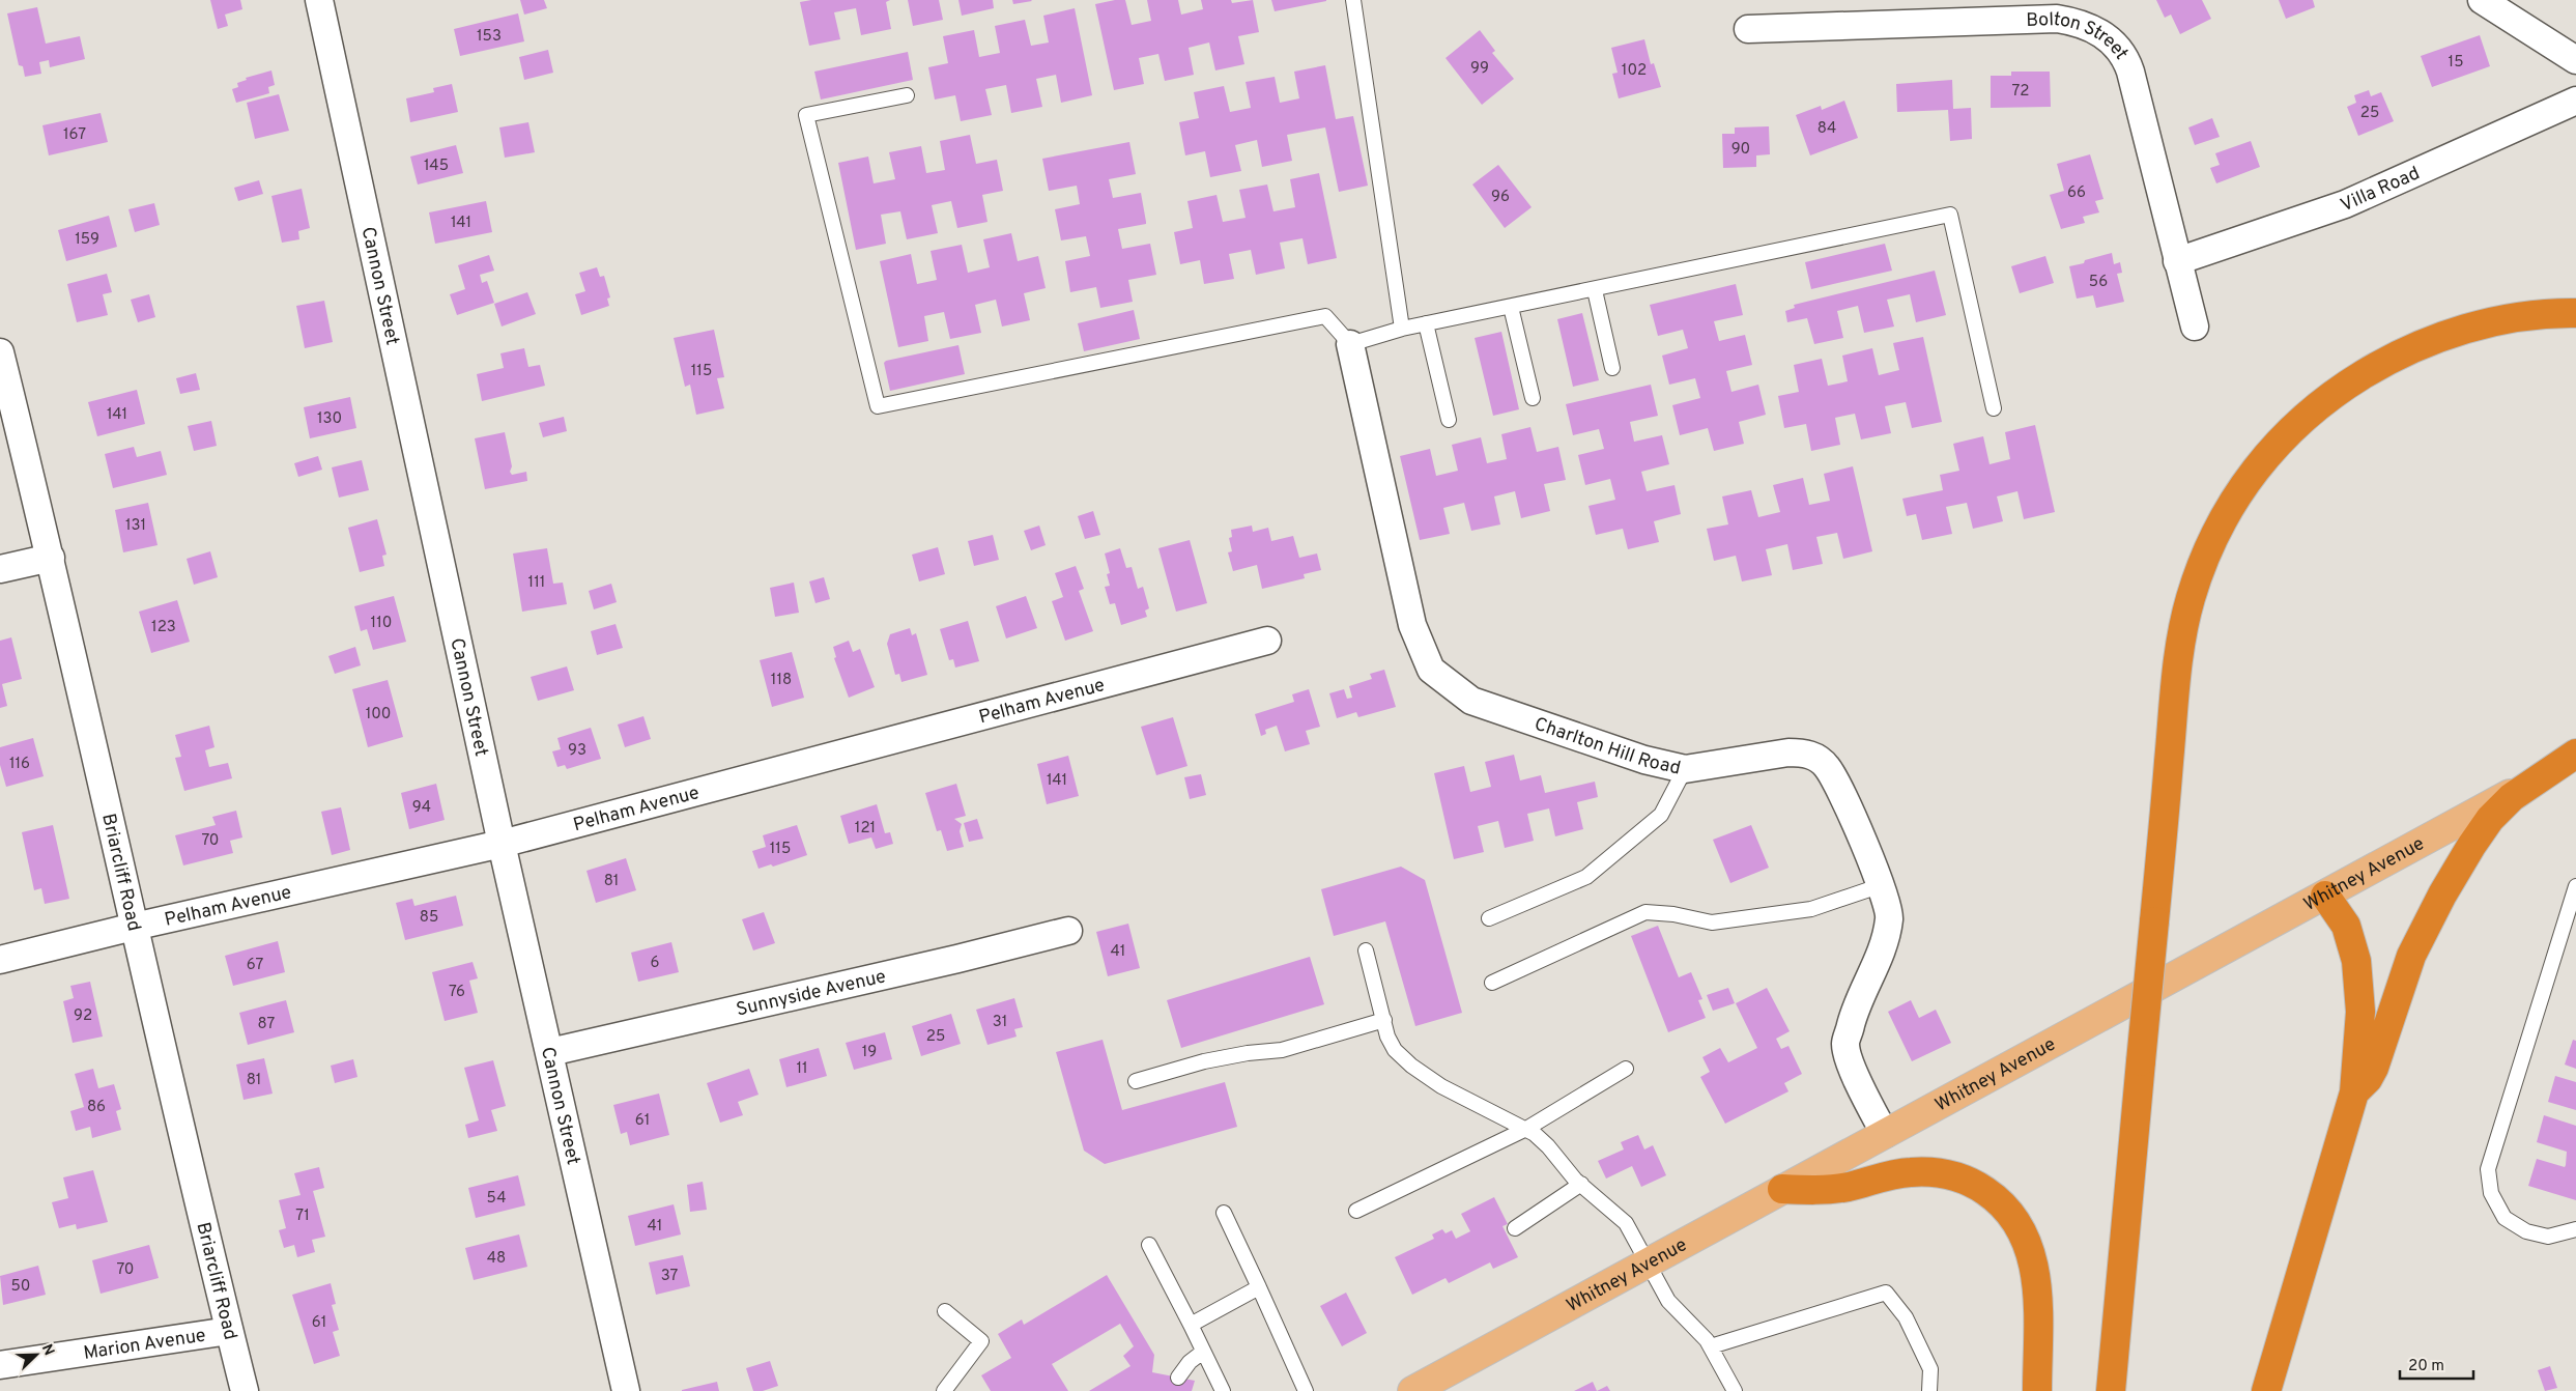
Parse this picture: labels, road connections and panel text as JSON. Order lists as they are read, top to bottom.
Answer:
{
  "streets": {
    "highway": ["Whitney Avenue"],
    "street": [
      "Bolton Street",
      "Villa Road",
      "Cannon Street",
      "Pelham Avenue",
      "Charlton Hill Road",
      "Briarcliff Road",
      "Sunnyside Avenue",
      "Marion Avenue"
    ]
  },
  "crossings": [
    ["Bolton Street", "Villa Road"],
    ["Cannon Street", "Pelham Avenue"],
    ["Cannon Street", "Sunnyside Avenue"],
    ["Pelham Avenue", "Briarcliff Road"],
    ["Charlton Hill Road", "Whitney Avenue"],
    ["Briarcliff Road", "Marion Avenue"]
  ],
  "house_numbers": [
    "153",
    "15",
    "99",
    "102",
    "72",
    "25",
    "84",
    "167",
    "90",
    "145",
    "66",
    "96",
    "141",
    "159",
    "56",
    "115",
    "141",
    "130",
    "131",
    "111",
    "110",
    "123",
    "118",
    "100",
    "93",
    "116",
    "141",
    "94",
    "121",
    "70",
    "115",
    "81",
    "85",
    "41",
    "6",
    "67",
    "76",
    "92",
    "31",
    "87",
    "25",
    "19",
    "11",
    "81",
    "86",
    "61",
    "54",
    "71",
    "41",
    "48",
    "70",
    "37",
    "50",
    "61"
  ],
  "scale_bar": "20 m",
  "north": "top right"
}
